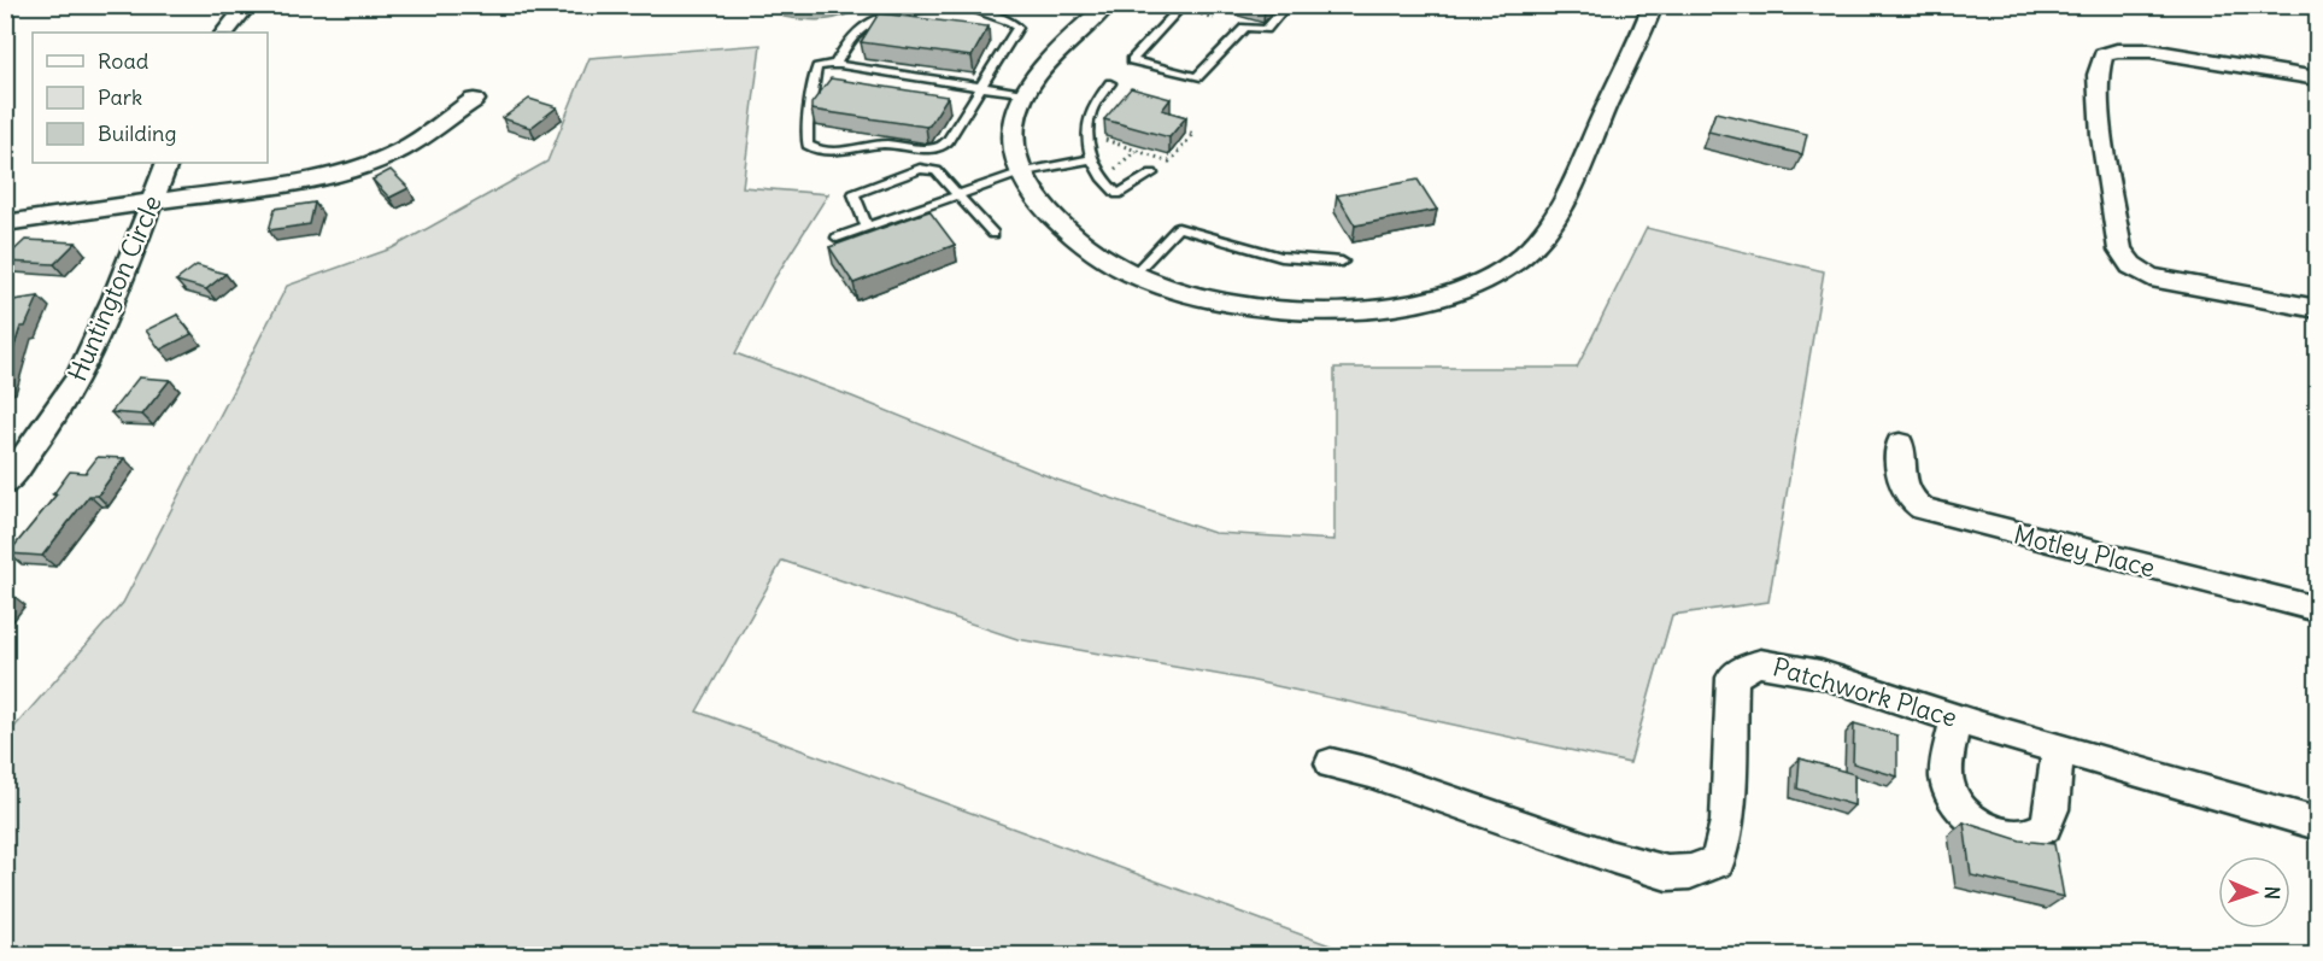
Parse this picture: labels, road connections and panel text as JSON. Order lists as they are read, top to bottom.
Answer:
{
  "streets": {
    "street": ["Huntington Circle", "Motley Place", "Patchwork Place"]
  },
  "legend": ["Road", "Park", "Building"],
  "north": "right"
}
